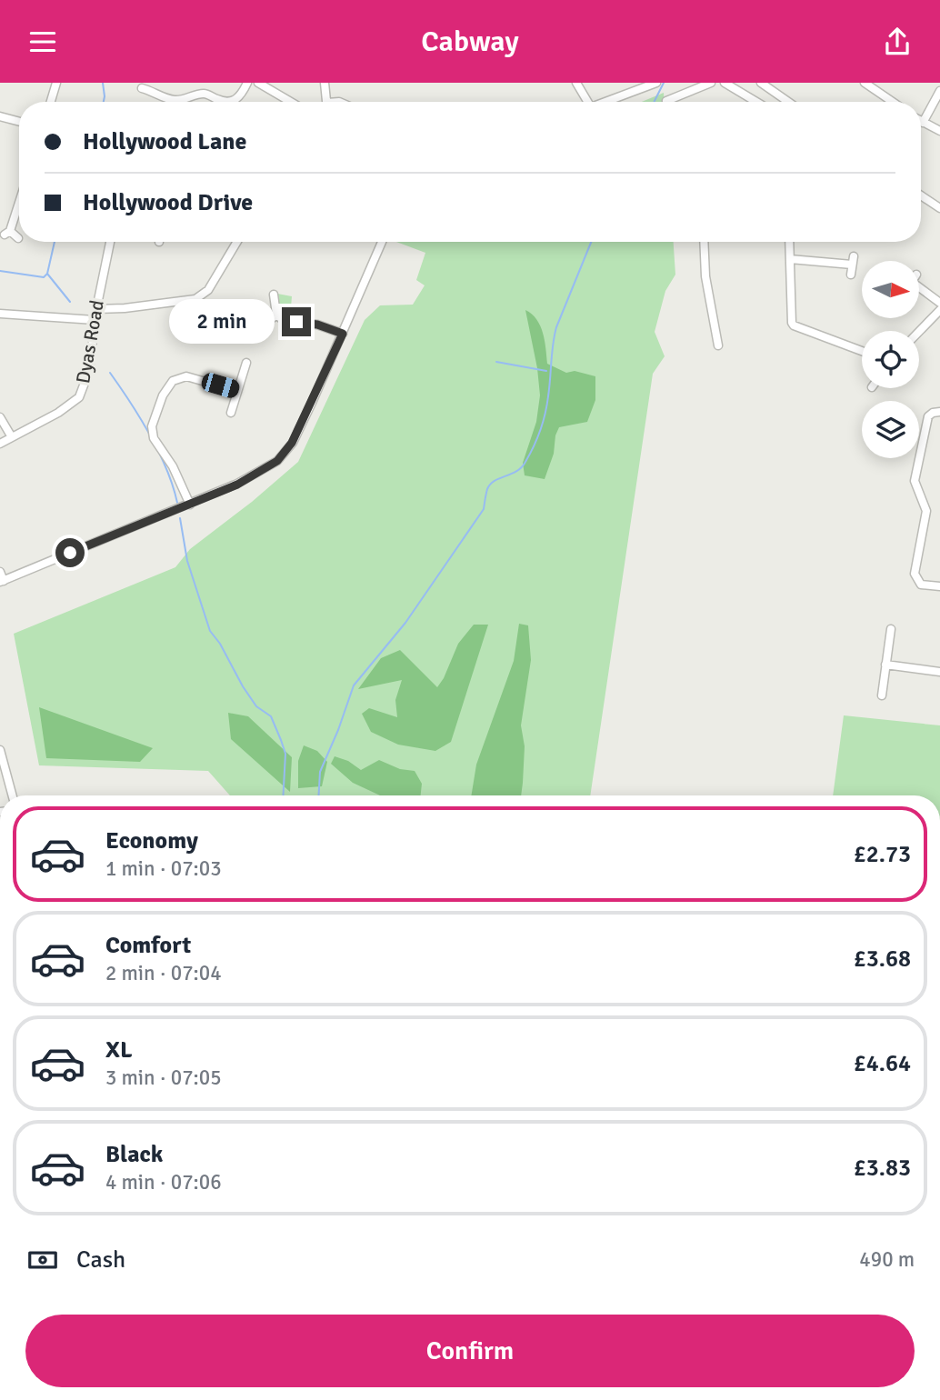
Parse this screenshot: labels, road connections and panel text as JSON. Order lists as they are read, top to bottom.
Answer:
{
  "streets": {
    "street": ["Dyas Road"]
  },
  "north": "right",
  "page": {
    "header": "Cabway",
    "banner": ["Hollywood Lane", "Hollywood Drive"],
    "bubble": "2 min",
    "list": [
      {
        "name": "Economy",
        "note": "1 min · 07:03",
        "value": "£2.73"
      },
      {
        "name": "Comfort",
        "note": "2 min · 07:04",
        "value": "£3.68"
      },
      {
        "name": "XL",
        "note": "3 min · 07:05",
        "value": "£4.64"
      },
      {
        "name": "Black",
        "note": "4 min · 07:06",
        "value": "£3.83"
      }
    ],
    "pay": ["Cash", "490 m"],
    "buttons": "Confirm"
  }
}
